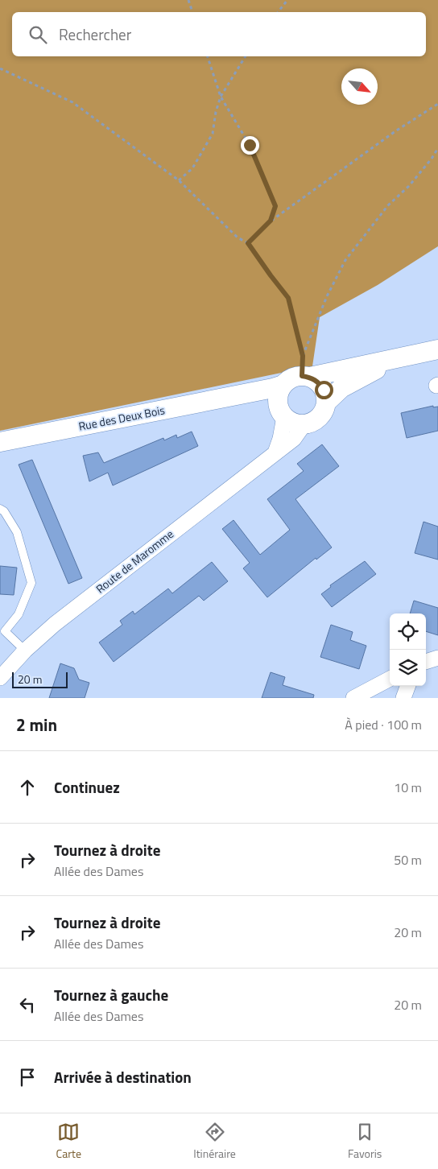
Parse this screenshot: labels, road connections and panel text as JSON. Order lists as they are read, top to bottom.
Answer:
{
  "streets": {
    "street": ["Rue des Deux Bois", "Route de Maromme"]
  },
  "crossings": [
    ["Rue des Deux Bois", "Route de Maromme"]
  ],
  "scale_bar": "20 m",
  "north": "bottom right",
  "page": {
    "search": "Rechercher",
    "scale": "20 m",
    "heading": ["2 min", "À pied · 100 m"],
    "list": [
      ["Continuez", "10 m"],
      ["Tournez à droite", "Allée des Dames", "50 m"],
      ["Tournez à droite", "Allée des Dames", "20 m"],
      ["Tournez à gauche", "Allée des Dames", "20 m"],
      "Arrivée à destination"
    ],
    "nav": ["Carte", "Itinéraire", "Favoris"]
  }
}
